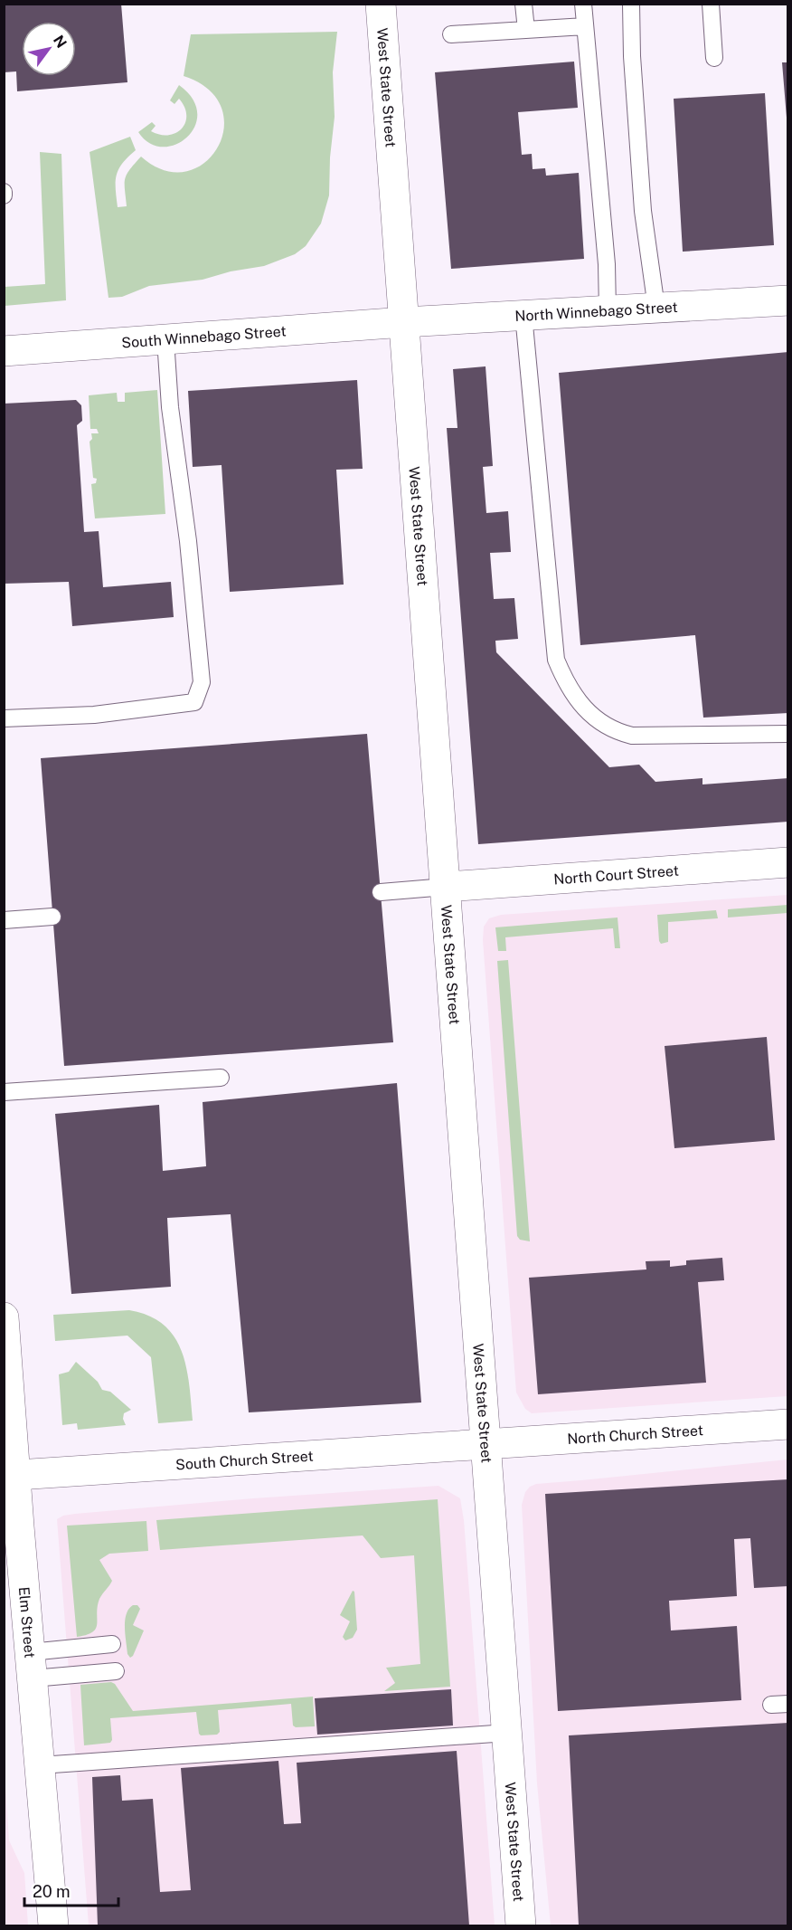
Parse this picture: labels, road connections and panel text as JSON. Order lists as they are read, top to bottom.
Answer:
{
  "streets": {
    "main road": [
      "West State Street",
      "North Winnebago Street",
      "South Winnebago Street",
      "North Court Street",
      "North Church Street",
      "South Church Street",
      "Elm Street"
    ]
  },
  "crossings": [
    ["West State Street", "North Winnebago Street"],
    ["West State Street", "South Winnebago Street"],
    ["West State Street", "North Court Street"],
    ["West State Street", "North Church Street"],
    ["West State Street", "South Church Street"],
    ["North Winnebago Street", "South Winnebago Street"],
    ["North Church Street", "South Church Street"],
    ["South Church Street", "Elm Street"]
  ],
  "scale_bar": "20 m",
  "north": "top right"
}
